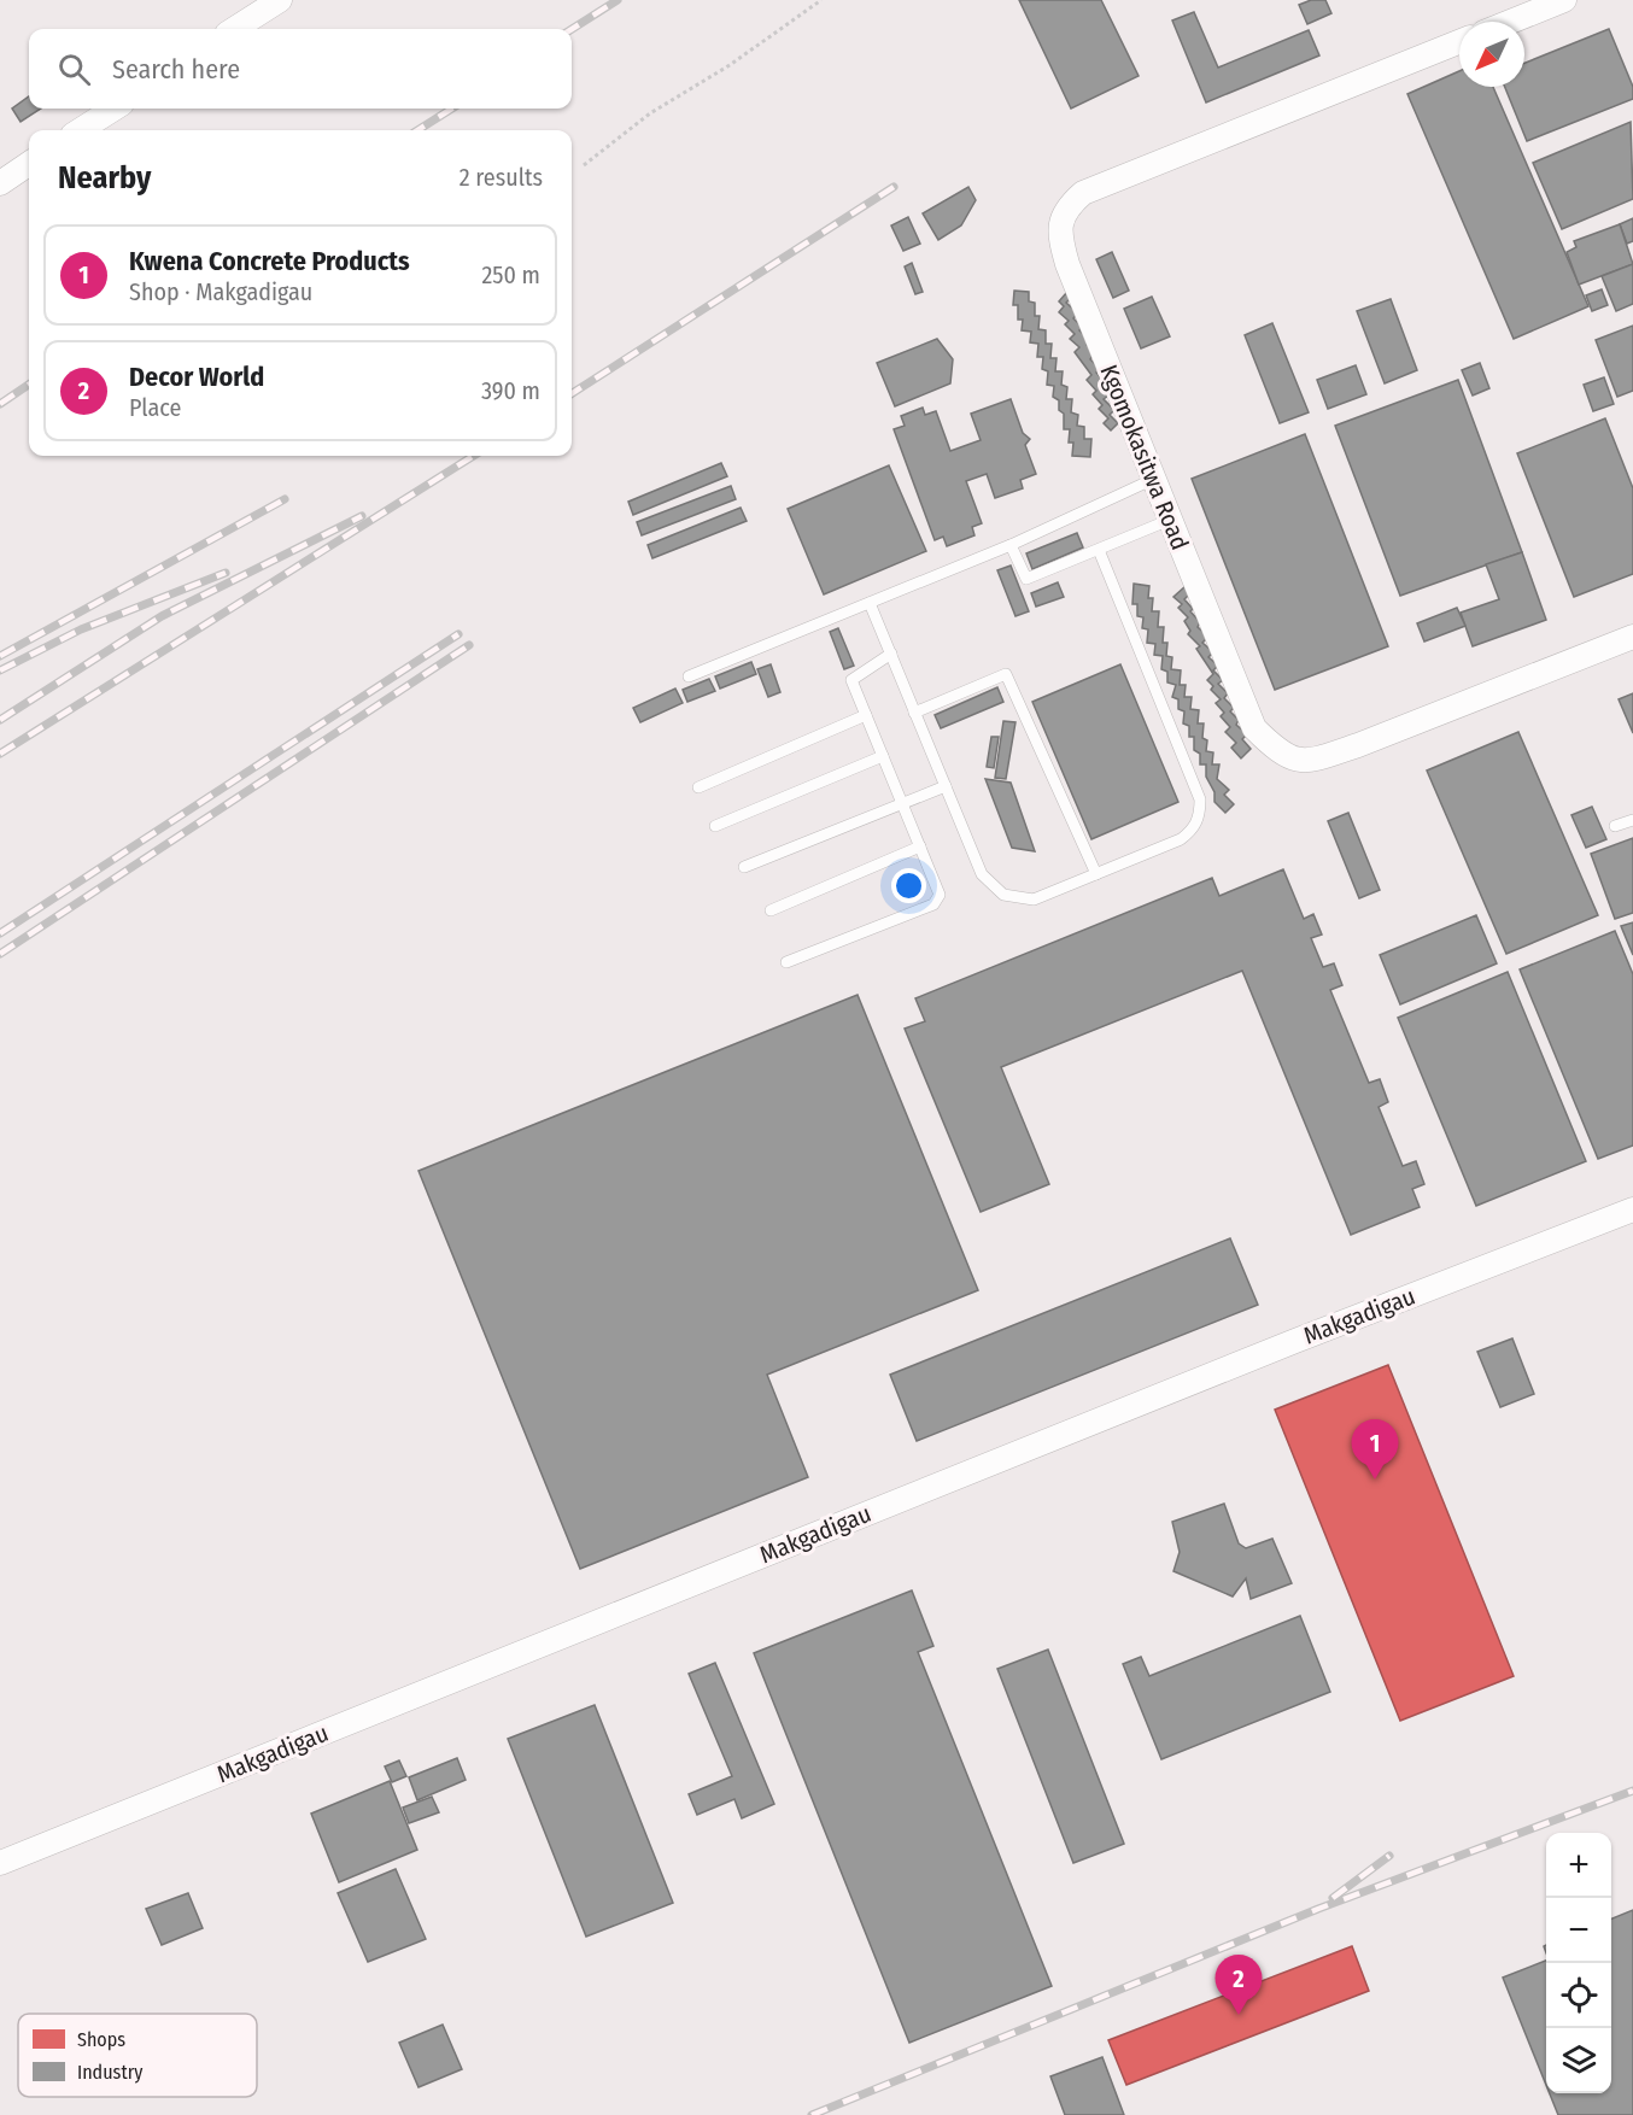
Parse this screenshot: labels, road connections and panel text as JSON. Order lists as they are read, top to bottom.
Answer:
{
  "streets": {
    "street": ["Kgomokasitwa Road", "Makgadigau"]
  },
  "legend": ["Shops", "Industry"],
  "north": "bottom left",
  "page": {
    "search": "Search here",
    "heading": ["Nearby", "2 results"],
    "list": [
      {
        "mark": "1",
        "name": "Kwena Concrete Products",
        "note": "Shop · Makgadigau",
        "value": "250 m"
      },
      {
        "mark": "2",
        "name": "Decor World",
        "note": "Place",
        "value": "390 m"
      }
    ],
    "pins": ["1", "2"],
    "map_buttons": ["+", "−"]
  }
}
